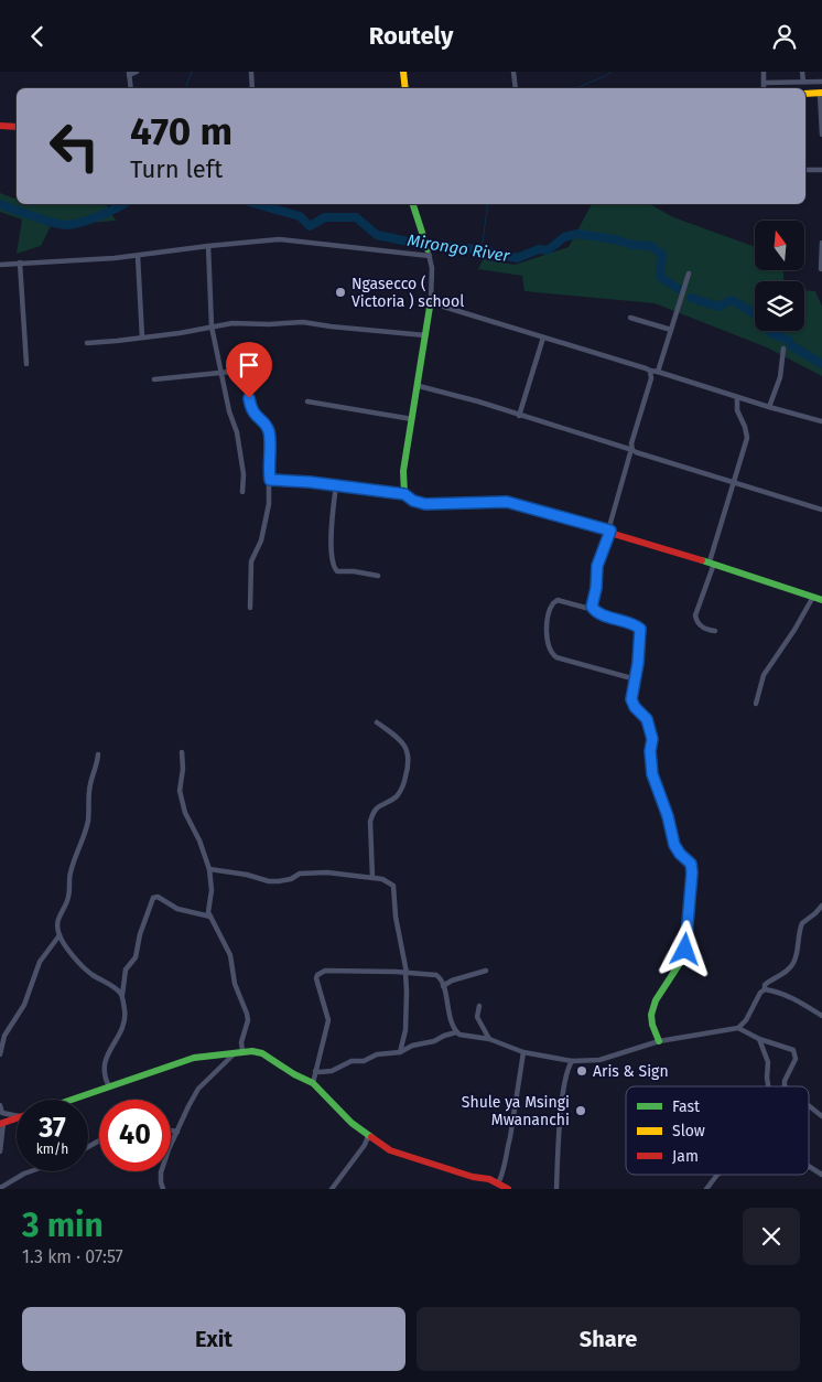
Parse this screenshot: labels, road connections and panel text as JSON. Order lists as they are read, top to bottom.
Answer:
{
  "water": ["Mirongo River"],
  "places": ["Ngasecco ( Victoria ) school", "Aris & Sign", "Shule ya Msingi Mwananchi"],
  "legend": ["Fast", "Slow", "Jam"],
  "north": "top",
  "page": {
    "header": "Routely",
    "turn": ["470 m", "Turn left"],
    "speed": "37 km/h",
    "limit": "40",
    "heading": ["3 min", "1.3 km · 07:57"],
    "buttons": ["Exit", "Share"]
  }
}
